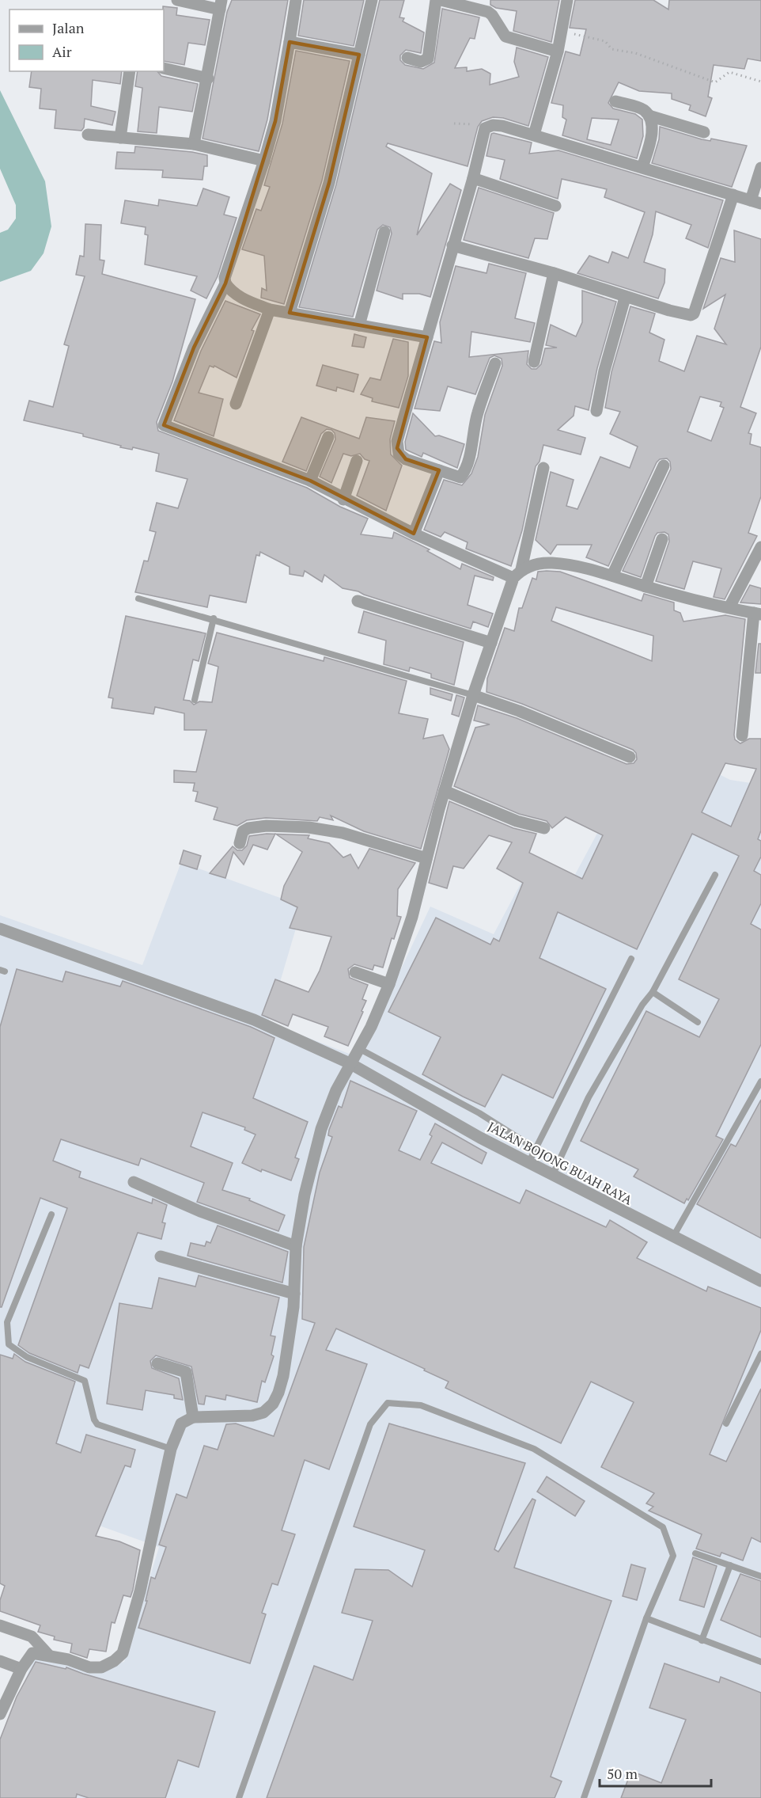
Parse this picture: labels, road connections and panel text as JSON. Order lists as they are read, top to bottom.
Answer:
{
  "streets": {
    "street": ["JALAN BOJONG BUAH RAYA"]
  },
  "legend": ["Jalan", "Air"],
  "scale_bar": "50 m"
}
